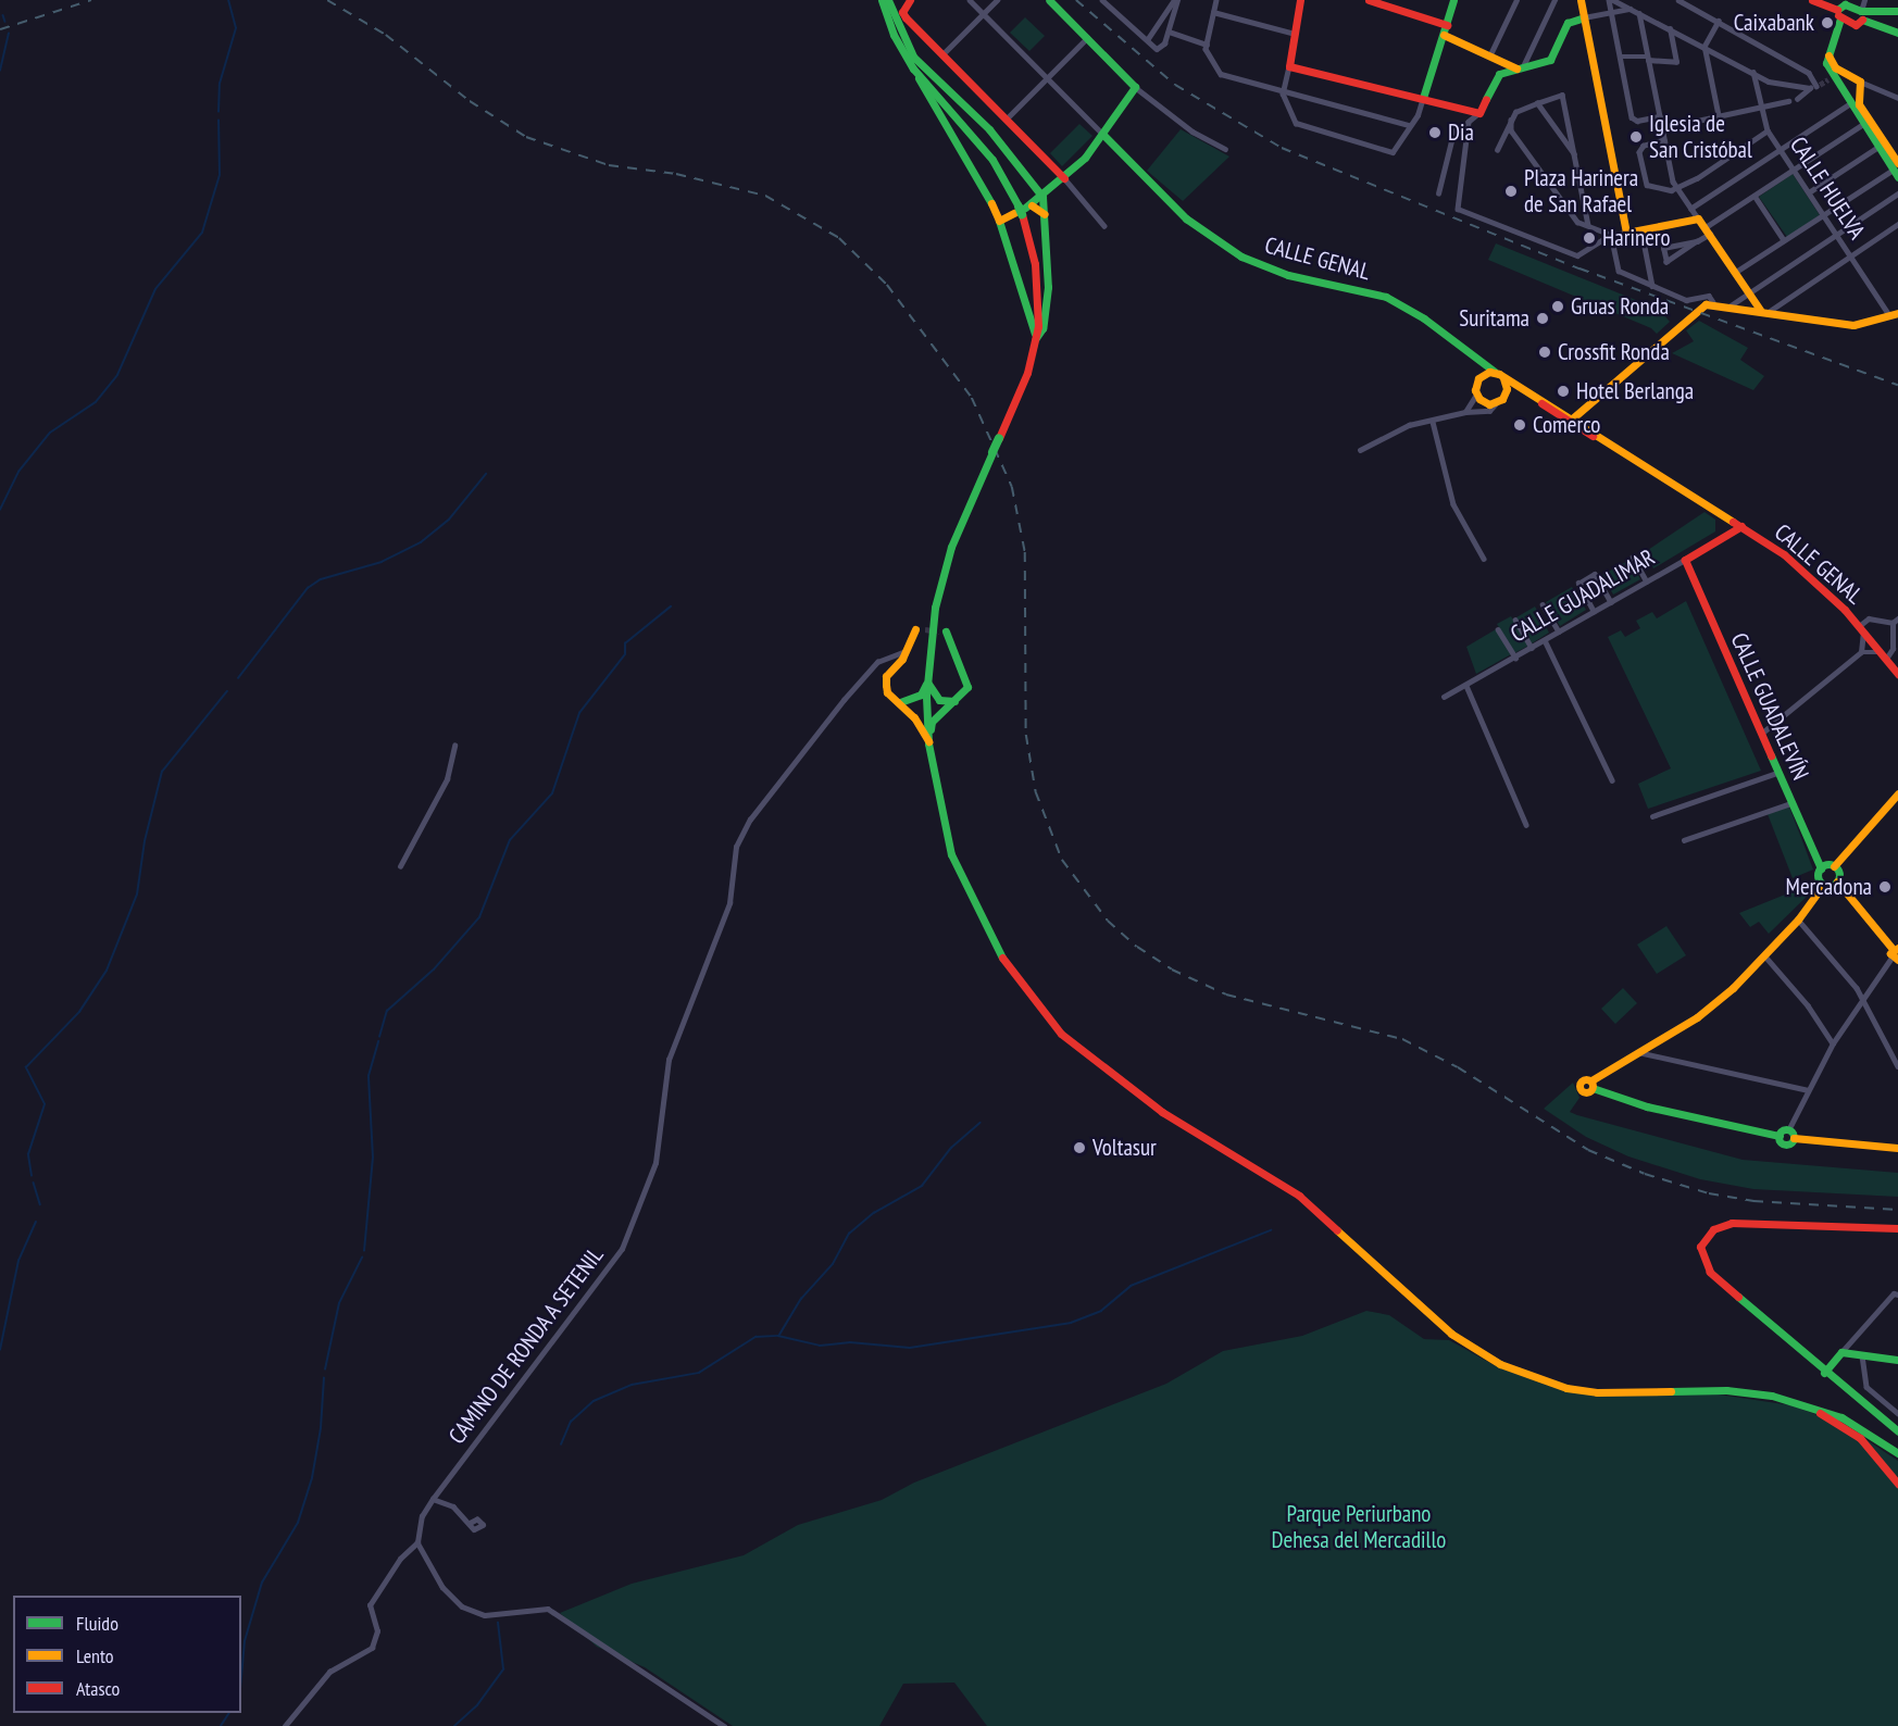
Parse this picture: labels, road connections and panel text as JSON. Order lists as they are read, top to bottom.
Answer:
{
  "streets": {
    "main road": ["CALLE GENAL", "CALLE GUADALIMAR", "CALLE GUADALEVÍN"],
    "street": ["CALLE HUELVA", "CAMINO DE RONDA A SETENIL"]
  },
  "crossings": [
    ["CALLE GENAL", "CALLE GUADALIMAR"],
    ["CALLE GUADALIMAR", "CALLE GUADALEVÍN"]
  ],
  "parks": ["Parque Periurbano Dehesa del Mercadillo"],
  "places": [
    "Caixabank",
    "Dia",
    "Iglesia de San Cristóbal",
    "Plaza Harinera de San Rafael",
    "Harinero",
    "Gruas Ronda",
    "Suritama",
    "Crossfit Ronda",
    "Hotel Berlanga",
    "Comerco",
    "Mercadona",
    "Voltasur"
  ],
  "legend": ["Fluido", "Lento", "Atasco"]
}
